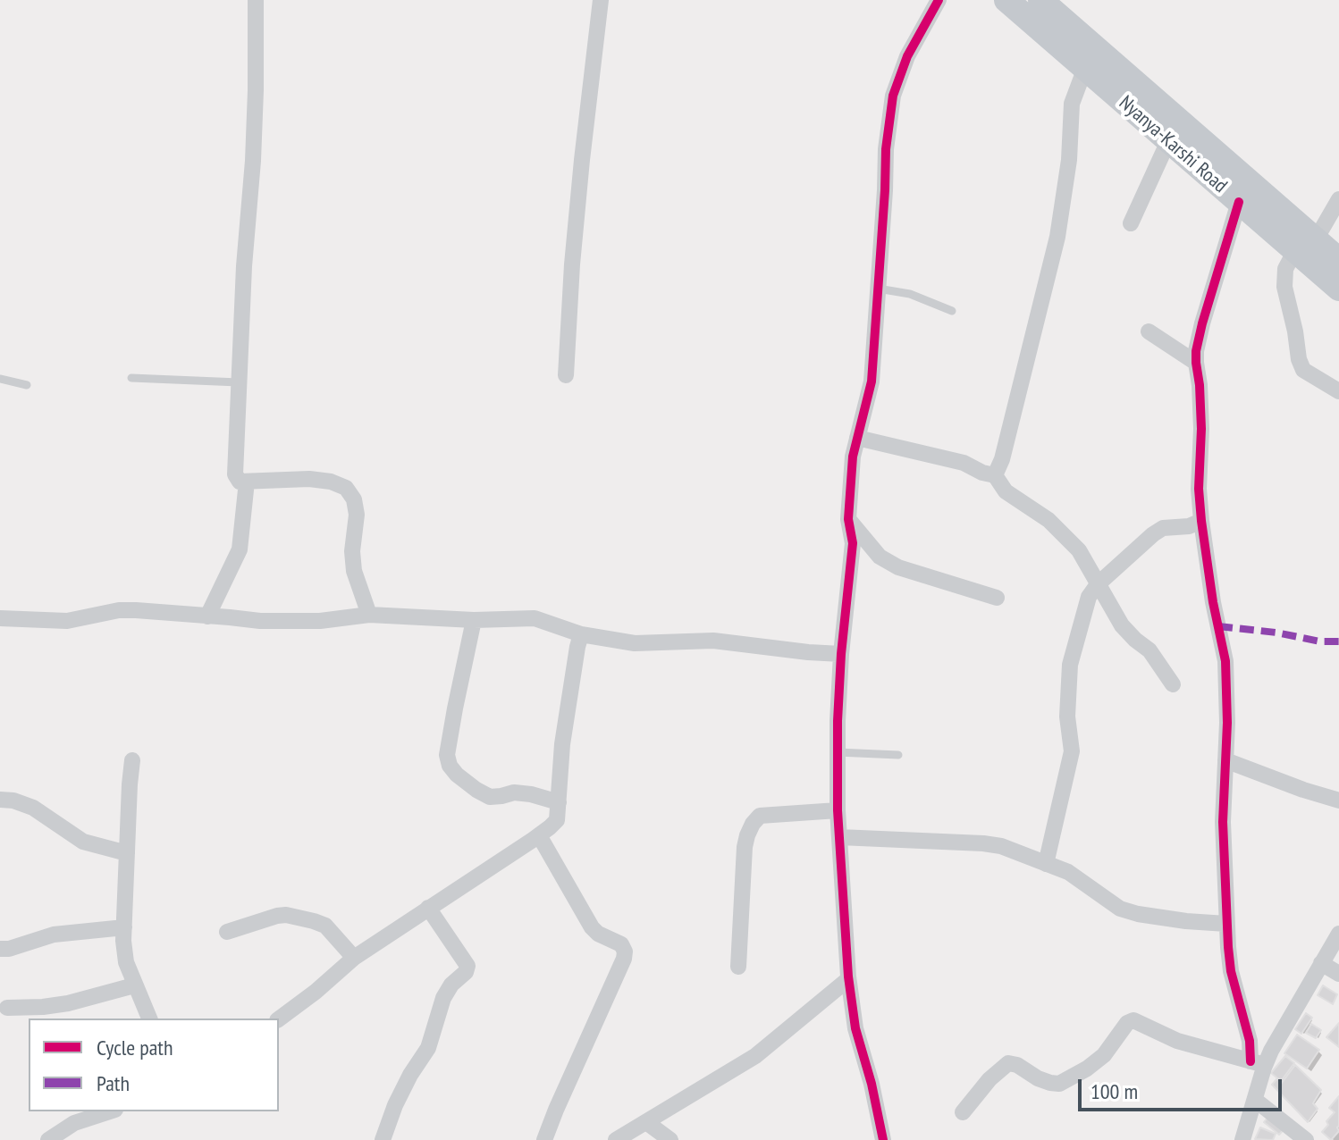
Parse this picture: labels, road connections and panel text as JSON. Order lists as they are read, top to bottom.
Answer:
{
  "streets": {
    "main road": ["Nyanya-Karshi Road"]
  },
  "legend": ["Cycle path", "Path"],
  "scale_bar": "100 m"
}
